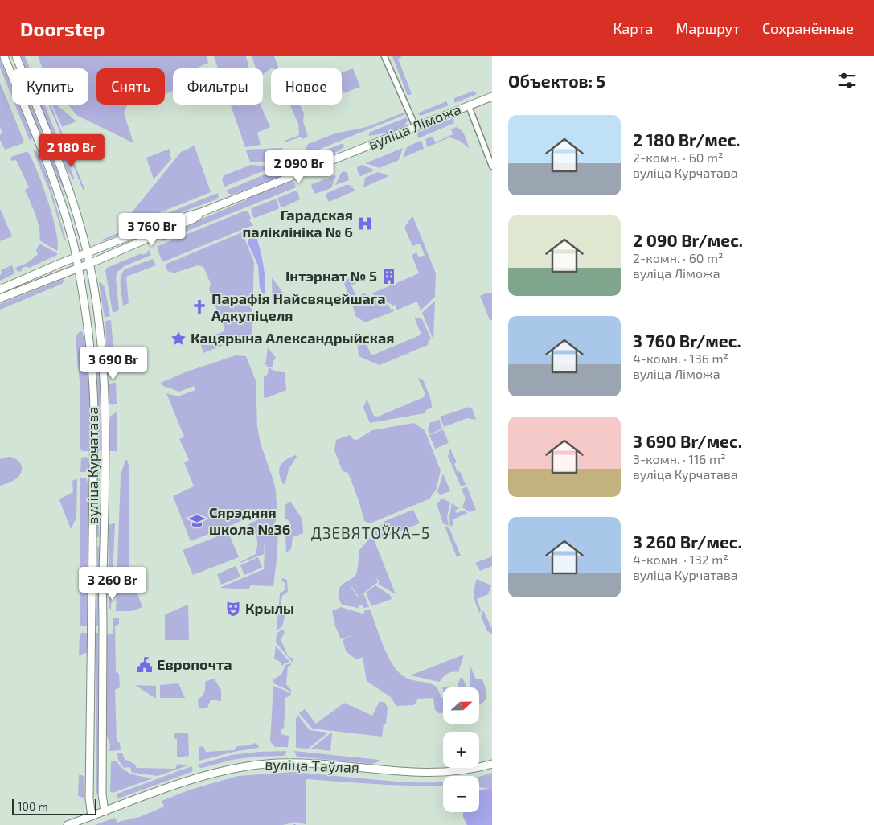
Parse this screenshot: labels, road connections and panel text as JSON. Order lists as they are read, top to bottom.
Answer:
{
  "streets": {
    "main road": ["вуліца Ліможа", "вуліца Курчатава", "вуліца Таўлая"]
  },
  "crossings": [
    ["вуліца Ліможа", "вуліца Курчатава"],
    ["вуліца Курчатава", "вуліца Таўлая"]
  ],
  "districts": ["ДЗЕВЯТОЎКА–5"],
  "places": {
    "hospital": ["Гарадская паліклініка № 6"],
    "building": ["Інтэрнат № 5"],
    "church": ["Парафія Найсвяцейшага Адкупіцеля"],
    "place": ["Кацярына Александрыйская"],
    "school or university": ["Сярэдняя школа №36"],
    "theatre": ["Крылы"],
    "public building": ["Европочта"]
  },
  "scale_bar": "100 m",
  "north": "right",
  "page": {
    "header": "Doorstep",
    "nav": ["Карта", "Маршрут", "Сохранённые"],
    "heading": "Объектов: 5",
    "chip": [
      "Купить",
      "Снять",
      "Фильтры",
      "Новое"
    ],
    "list": [
      {
        "name": "2 180 Br/мес.",
        "note": "2-комн. · 60 m² · вуліца Курчатава"
      },
      {
        "name": "2 090 Br/мес.",
        "note": "2-комн. · 60 m² · вуліца Ліможа"
      },
      {
        "name": "3 760 Br/мес.",
        "note": "4-комн. · 136 m² · вуліца Ліможа"
      },
      {
        "name": "3 690 Br/мес.",
        "note": "3-комн. · 116 m² · вуліца Курчатава"
      },
      {
        "name": "3 260 Br/мес.",
        "note": "4-комн. · 132 m² · вуліца Курчатава"
      }
    ],
    "price": [
      "2 180 Br",
      "2 090 Br",
      "3 760 Br",
      "3 690 Br",
      "3 260 Br"
    ],
    "map_buttons": ["+", "−"],
    "scale": "100 m"
  }
}
